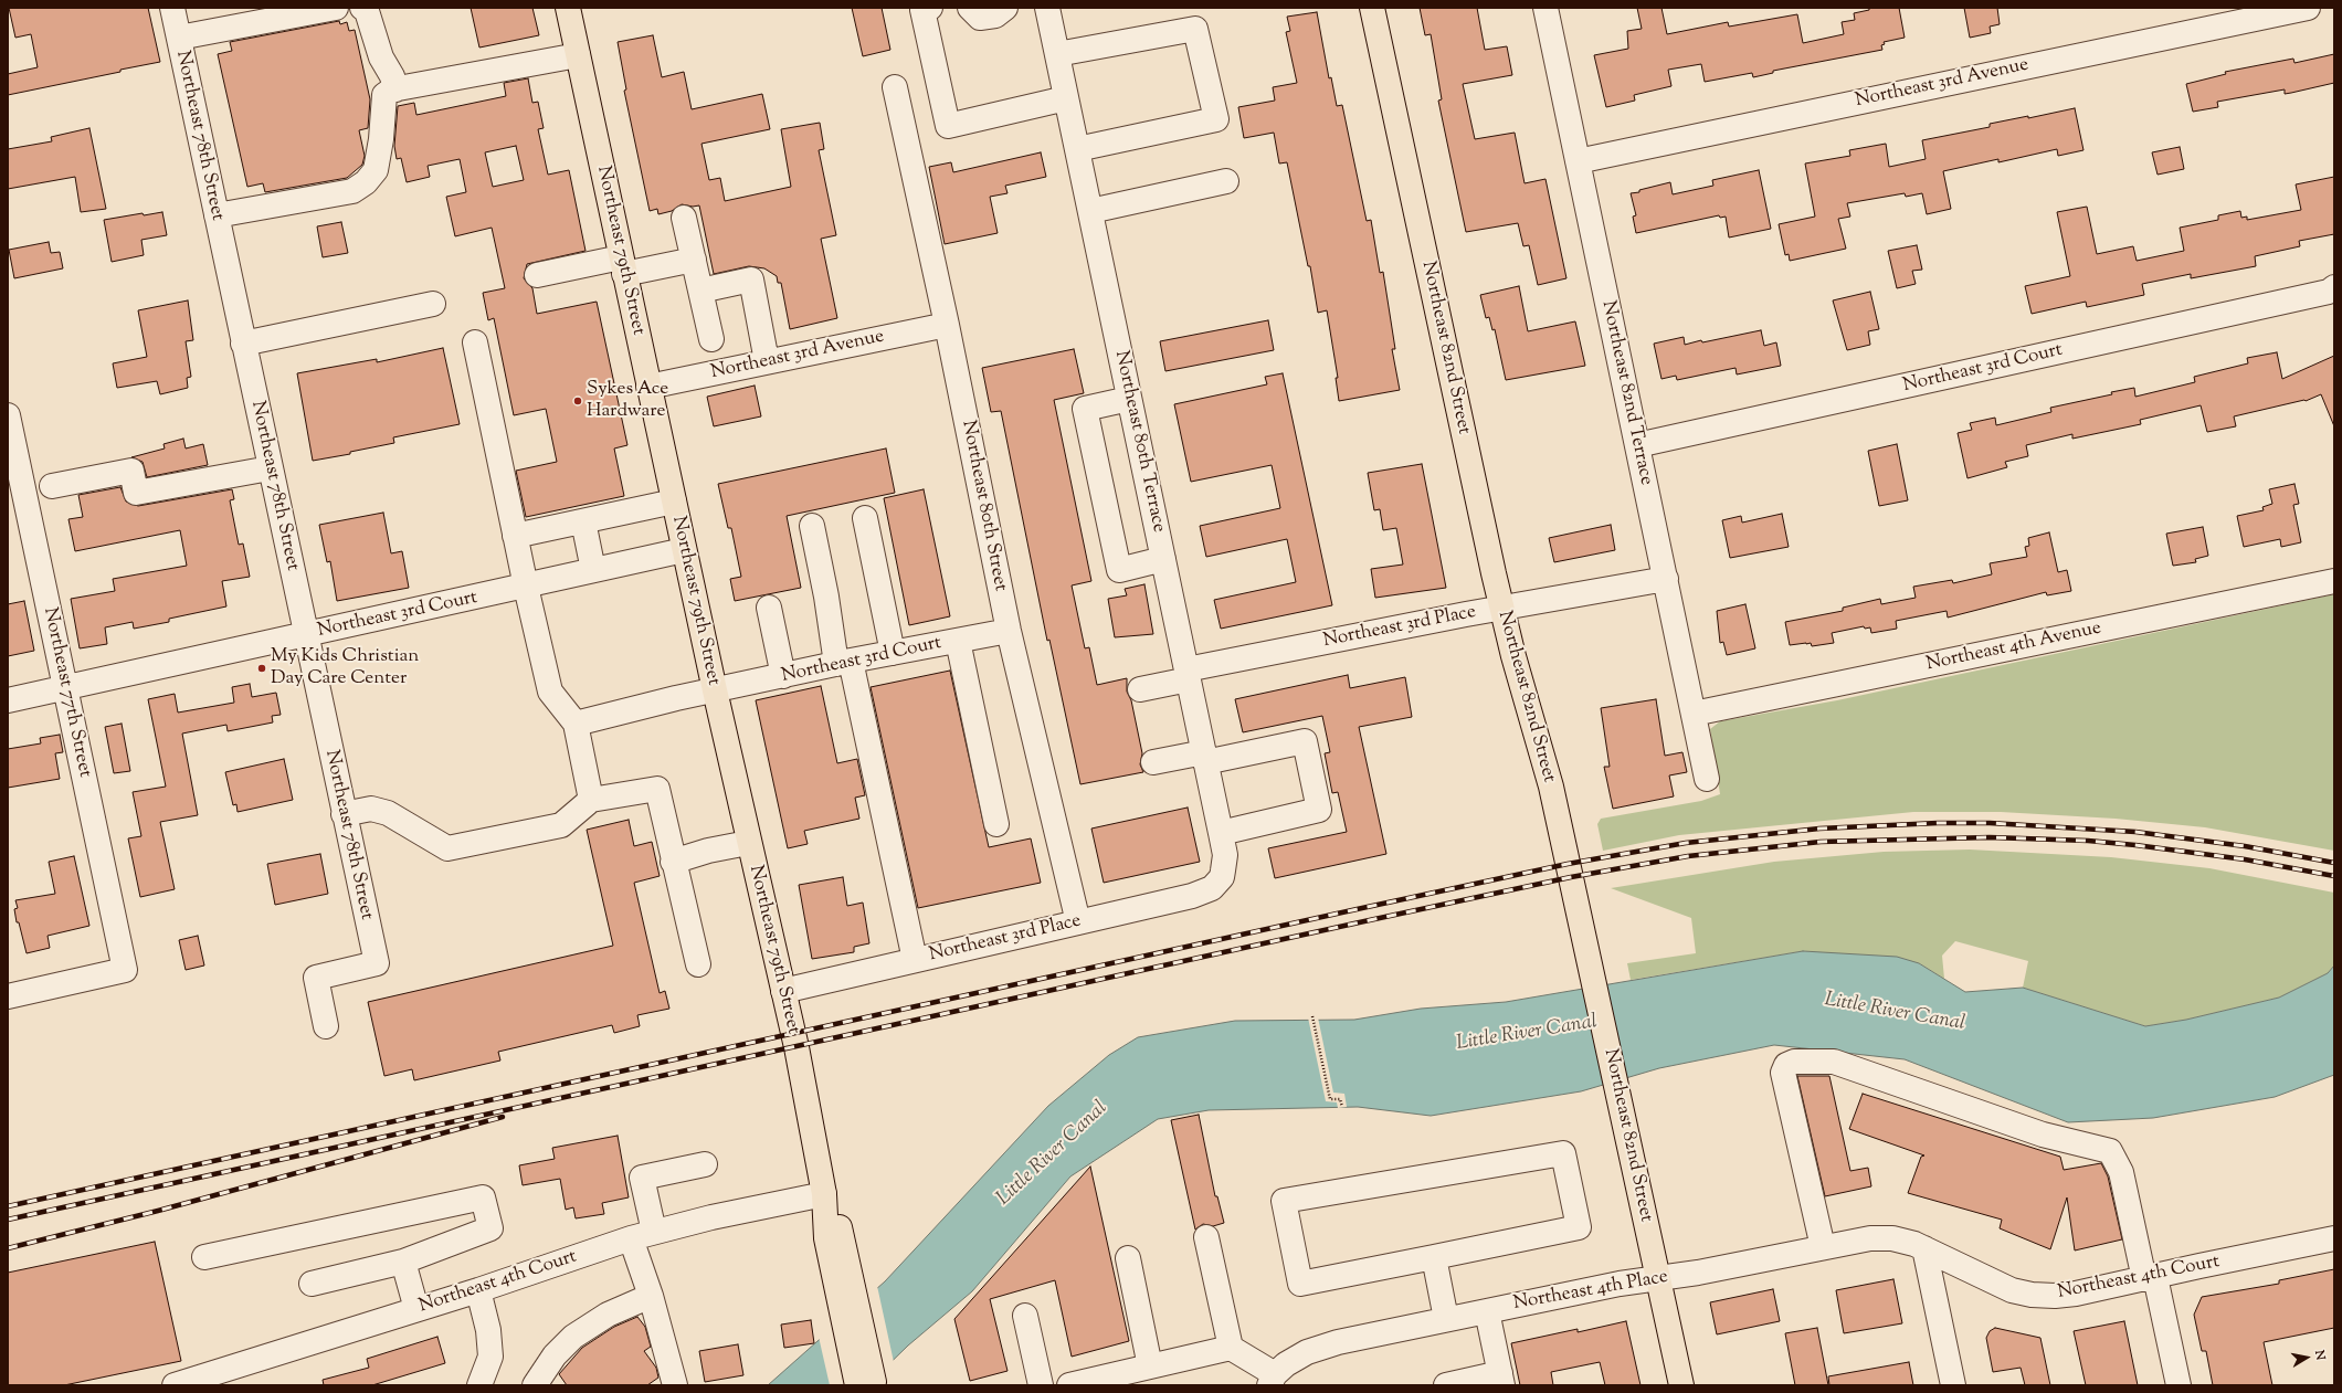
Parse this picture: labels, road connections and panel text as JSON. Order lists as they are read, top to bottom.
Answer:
{
  "streets": {
    "main road": ["Northeast 79th Street", "Northeast 82nd Street"],
    "street": [
      "Northeast 3rd Avenue",
      "Northeast 78th Street",
      "Northeast 3rd Court",
      "Northeast 82nd Terrace",
      "Northeast 80th Terrace",
      "Northeast 80th Street",
      "Northeast 3rd Place",
      "Northeast 4th Avenue",
      "Northeast 77th Street",
      "Northeast 4th Court",
      "Northeast 4th Place"
    ]
  },
  "crossings": [
    ["Northeast 3rd Avenue", "Northeast 79th Street"],
    ["Northeast 3rd Avenue", "Northeast 82nd Terrace"],
    ["Northeast 3rd Avenue", "Northeast 80th Street"],
    ["Northeast 78th Street", "Northeast 3rd Court"],
    ["Northeast 79th Street", "Northeast 3rd Court"],
    ["Northeast 79th Street", "Northeast 3rd Place"],
    ["Northeast 79th Street", "Northeast 4th Court"],
    ["Northeast 82nd Street", "Northeast 3rd Place"],
    ["Northeast 82nd Street", "Northeast 4th Place"],
    ["Northeast 3rd Court", "Northeast 82nd Terrace"],
    ["Northeast 3rd Court", "Northeast 80th Street"],
    ["Northeast 3rd Court", "Northeast 77th Street"],
    ["Northeast 82nd Terrace", "Northeast 3rd Place"],
    ["Northeast 82nd Terrace", "Northeast 4th Avenue"],
    ["Northeast 80th Terrace", "Northeast 3rd Place"],
    ["Northeast 80th Street", "Northeast 3rd Place"],
    ["Northeast 4th Court", "Northeast 4th Place"]
  ],
  "water": ["Little River Canal"],
  "places": ["Sykes Ace Hardware", "My Kids Christian Day Care Center"],
  "north": "right"
}
